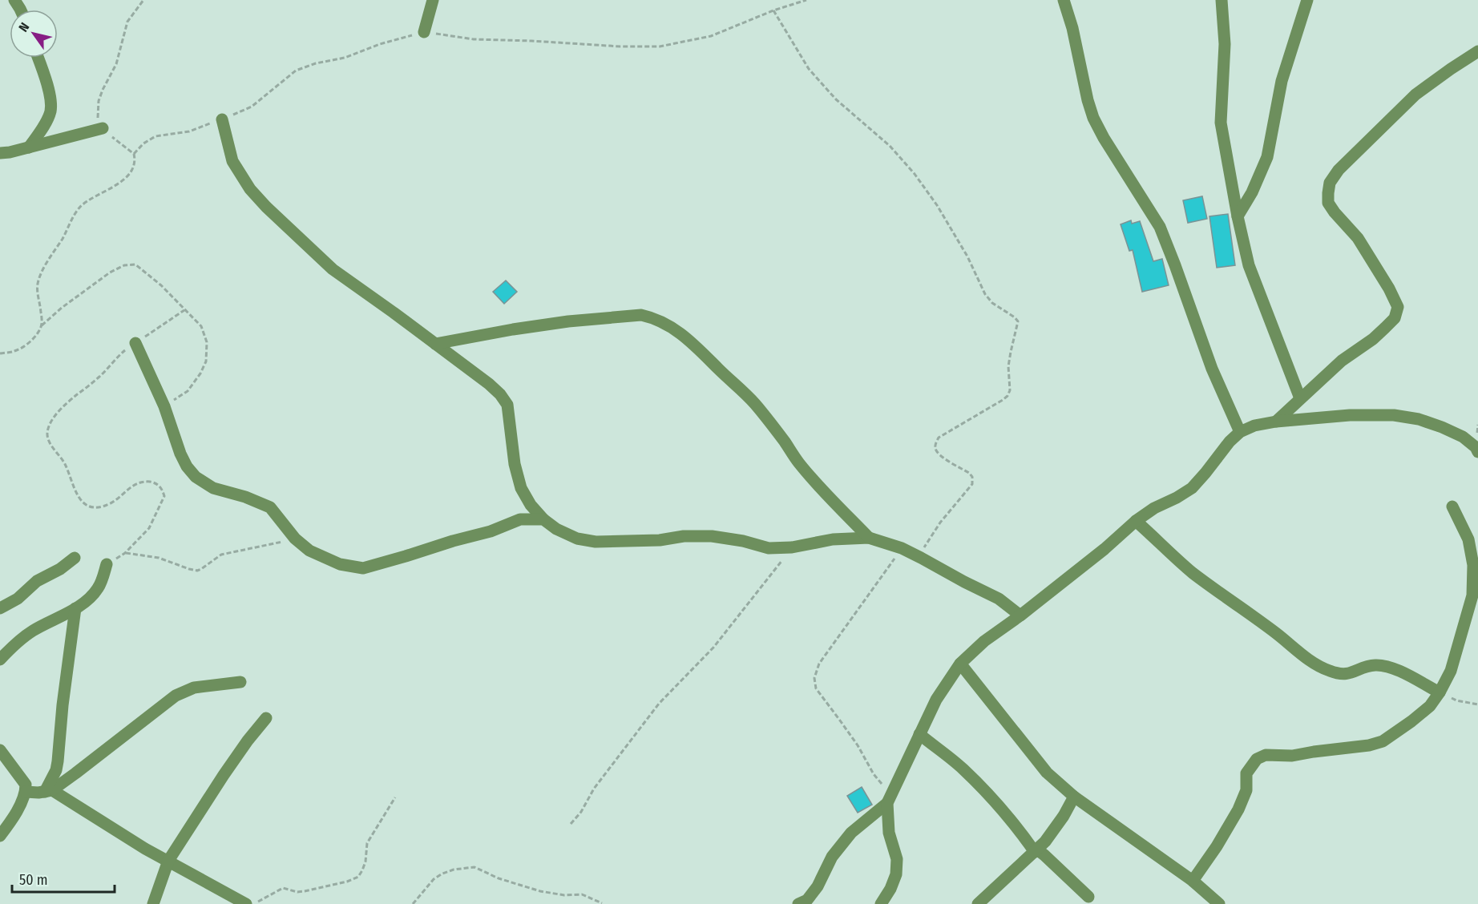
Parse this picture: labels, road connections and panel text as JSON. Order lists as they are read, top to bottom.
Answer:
{
  "scale_bar": "50 m",
  "north": "top left"
}
